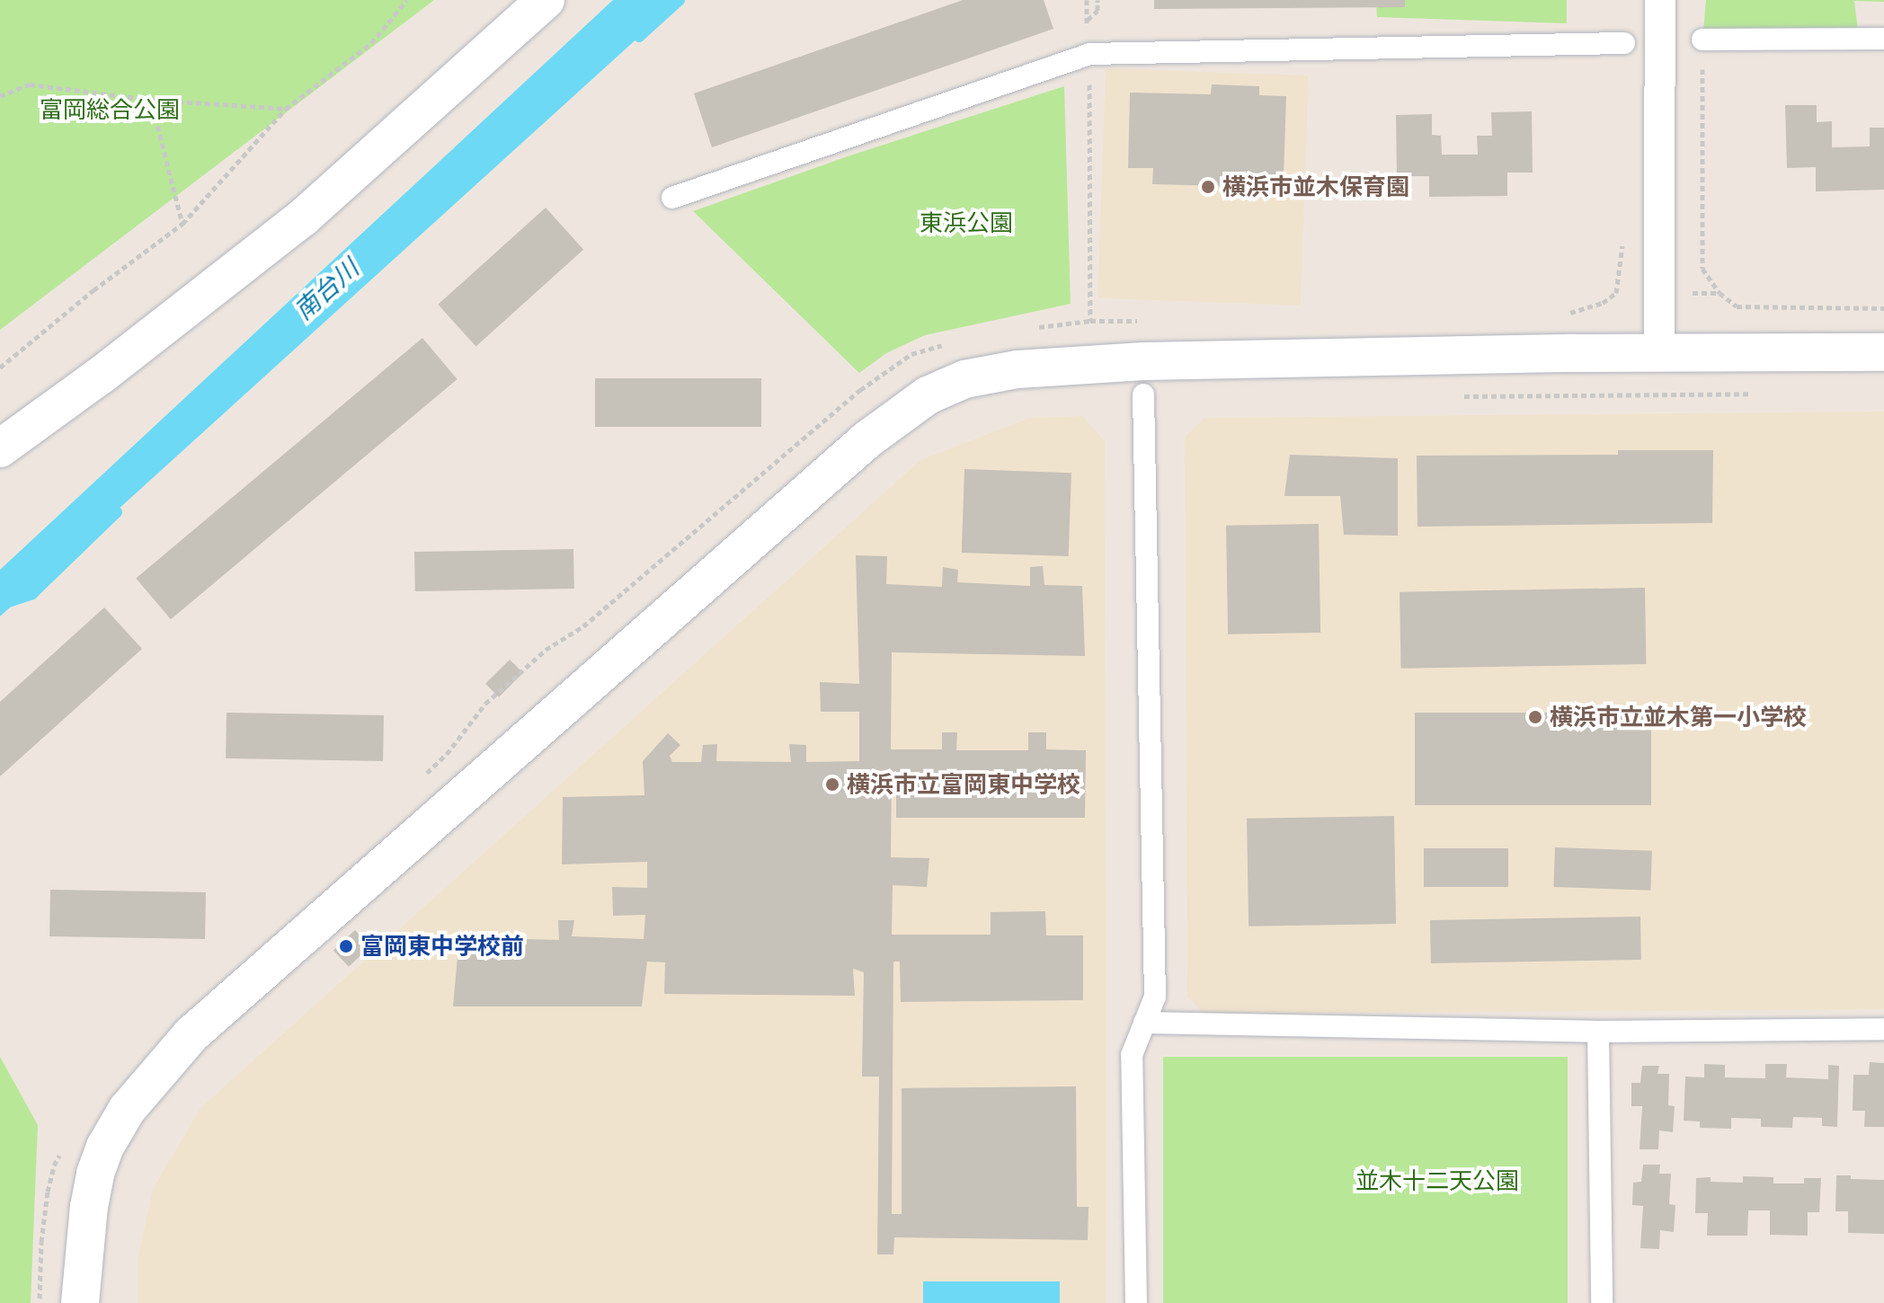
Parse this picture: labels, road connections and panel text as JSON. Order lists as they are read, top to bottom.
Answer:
{
  "water": ["南台川"],
  "parks": ["富岡総合公園", "東浜公園", "並木十二天公園"],
  "places": [
    "横浜市並木保育園",
    "横浜市立並木第一小学校",
    "横浜市立富岡東中学校",
    "富岡東中学校前"
  ]
}
